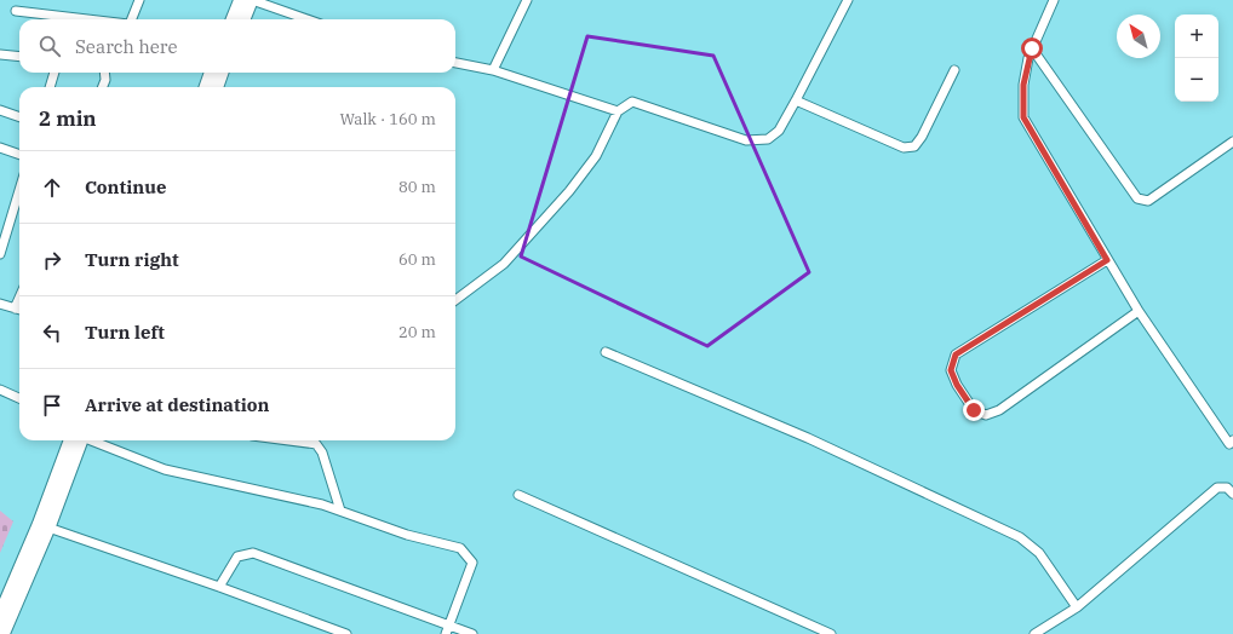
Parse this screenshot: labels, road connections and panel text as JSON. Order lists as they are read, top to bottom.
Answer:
{
  "north": "top left",
  "page": {
    "map_buttons": ["+", "−"],
    "search": "Search here",
    "heading": ["2 min", "Walk · 160 m"],
    "list": [
      ["Continue", "80 m"],
      ["Turn right", "60 m"],
      ["Turn left", "20 m"],
      "Arrive at destination"
    ]
  }
}
